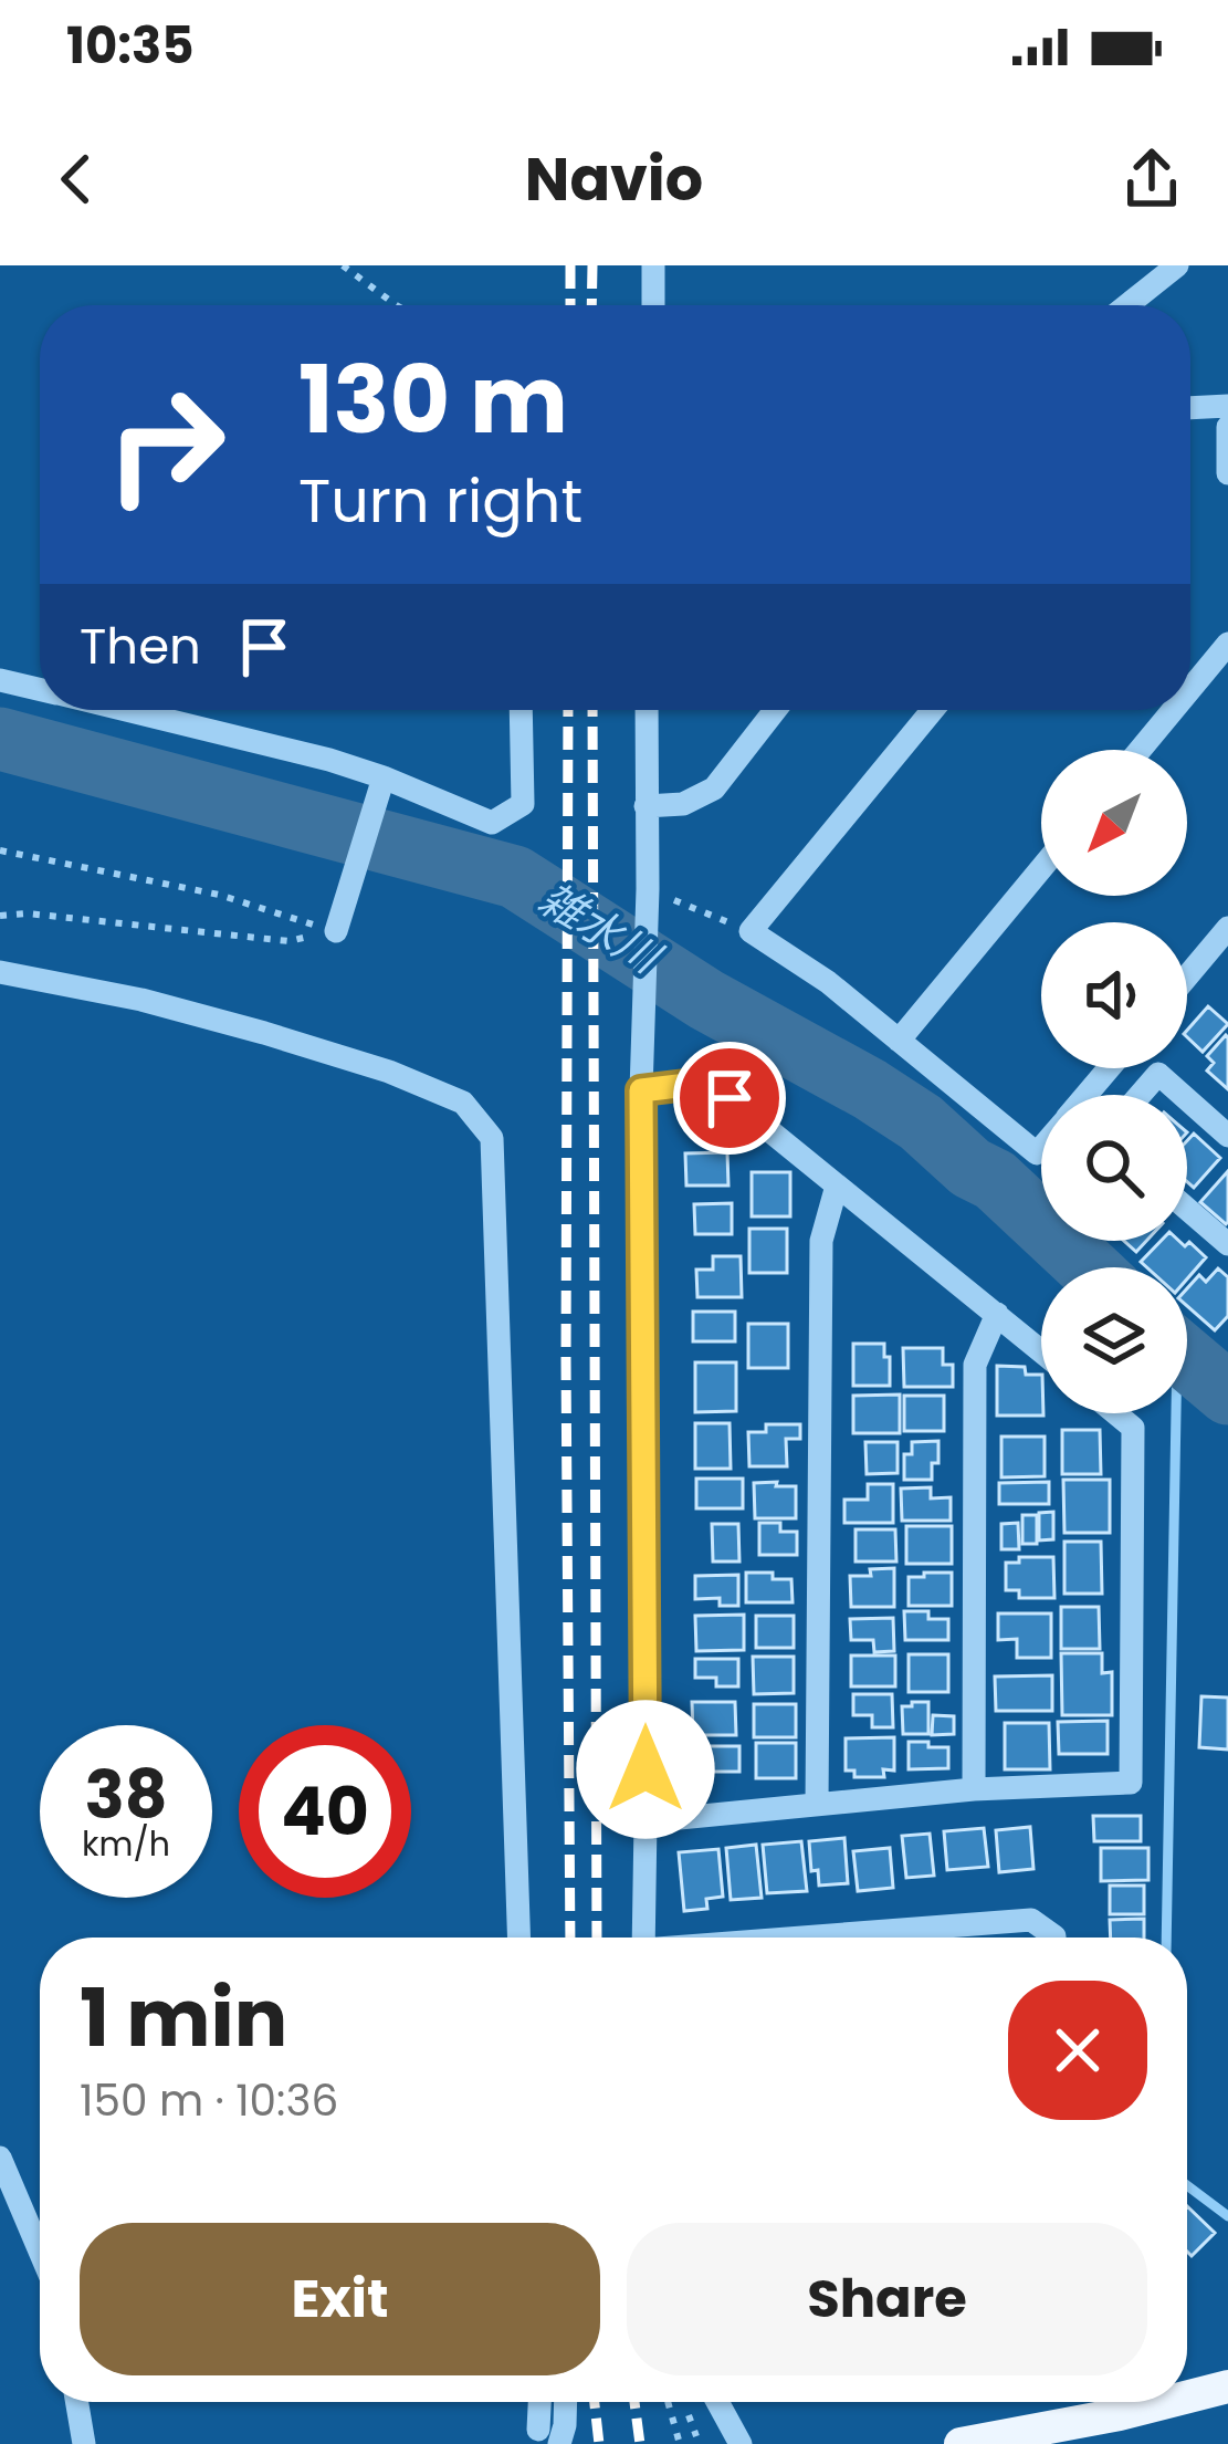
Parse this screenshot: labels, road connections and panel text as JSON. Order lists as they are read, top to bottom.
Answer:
{
  "water": ["雑水川"],
  "north": "bottom left",
  "page": {
    "status": "10:35",
    "header": "Navio",
    "turn": ["130 m", "Turn right"],
    "then": "Then",
    "speed": "38 km/h",
    "limit": "40",
    "heading": ["1 min", "150 m · 10:36"],
    "buttons": ["Exit", "Share"]
  }
}
